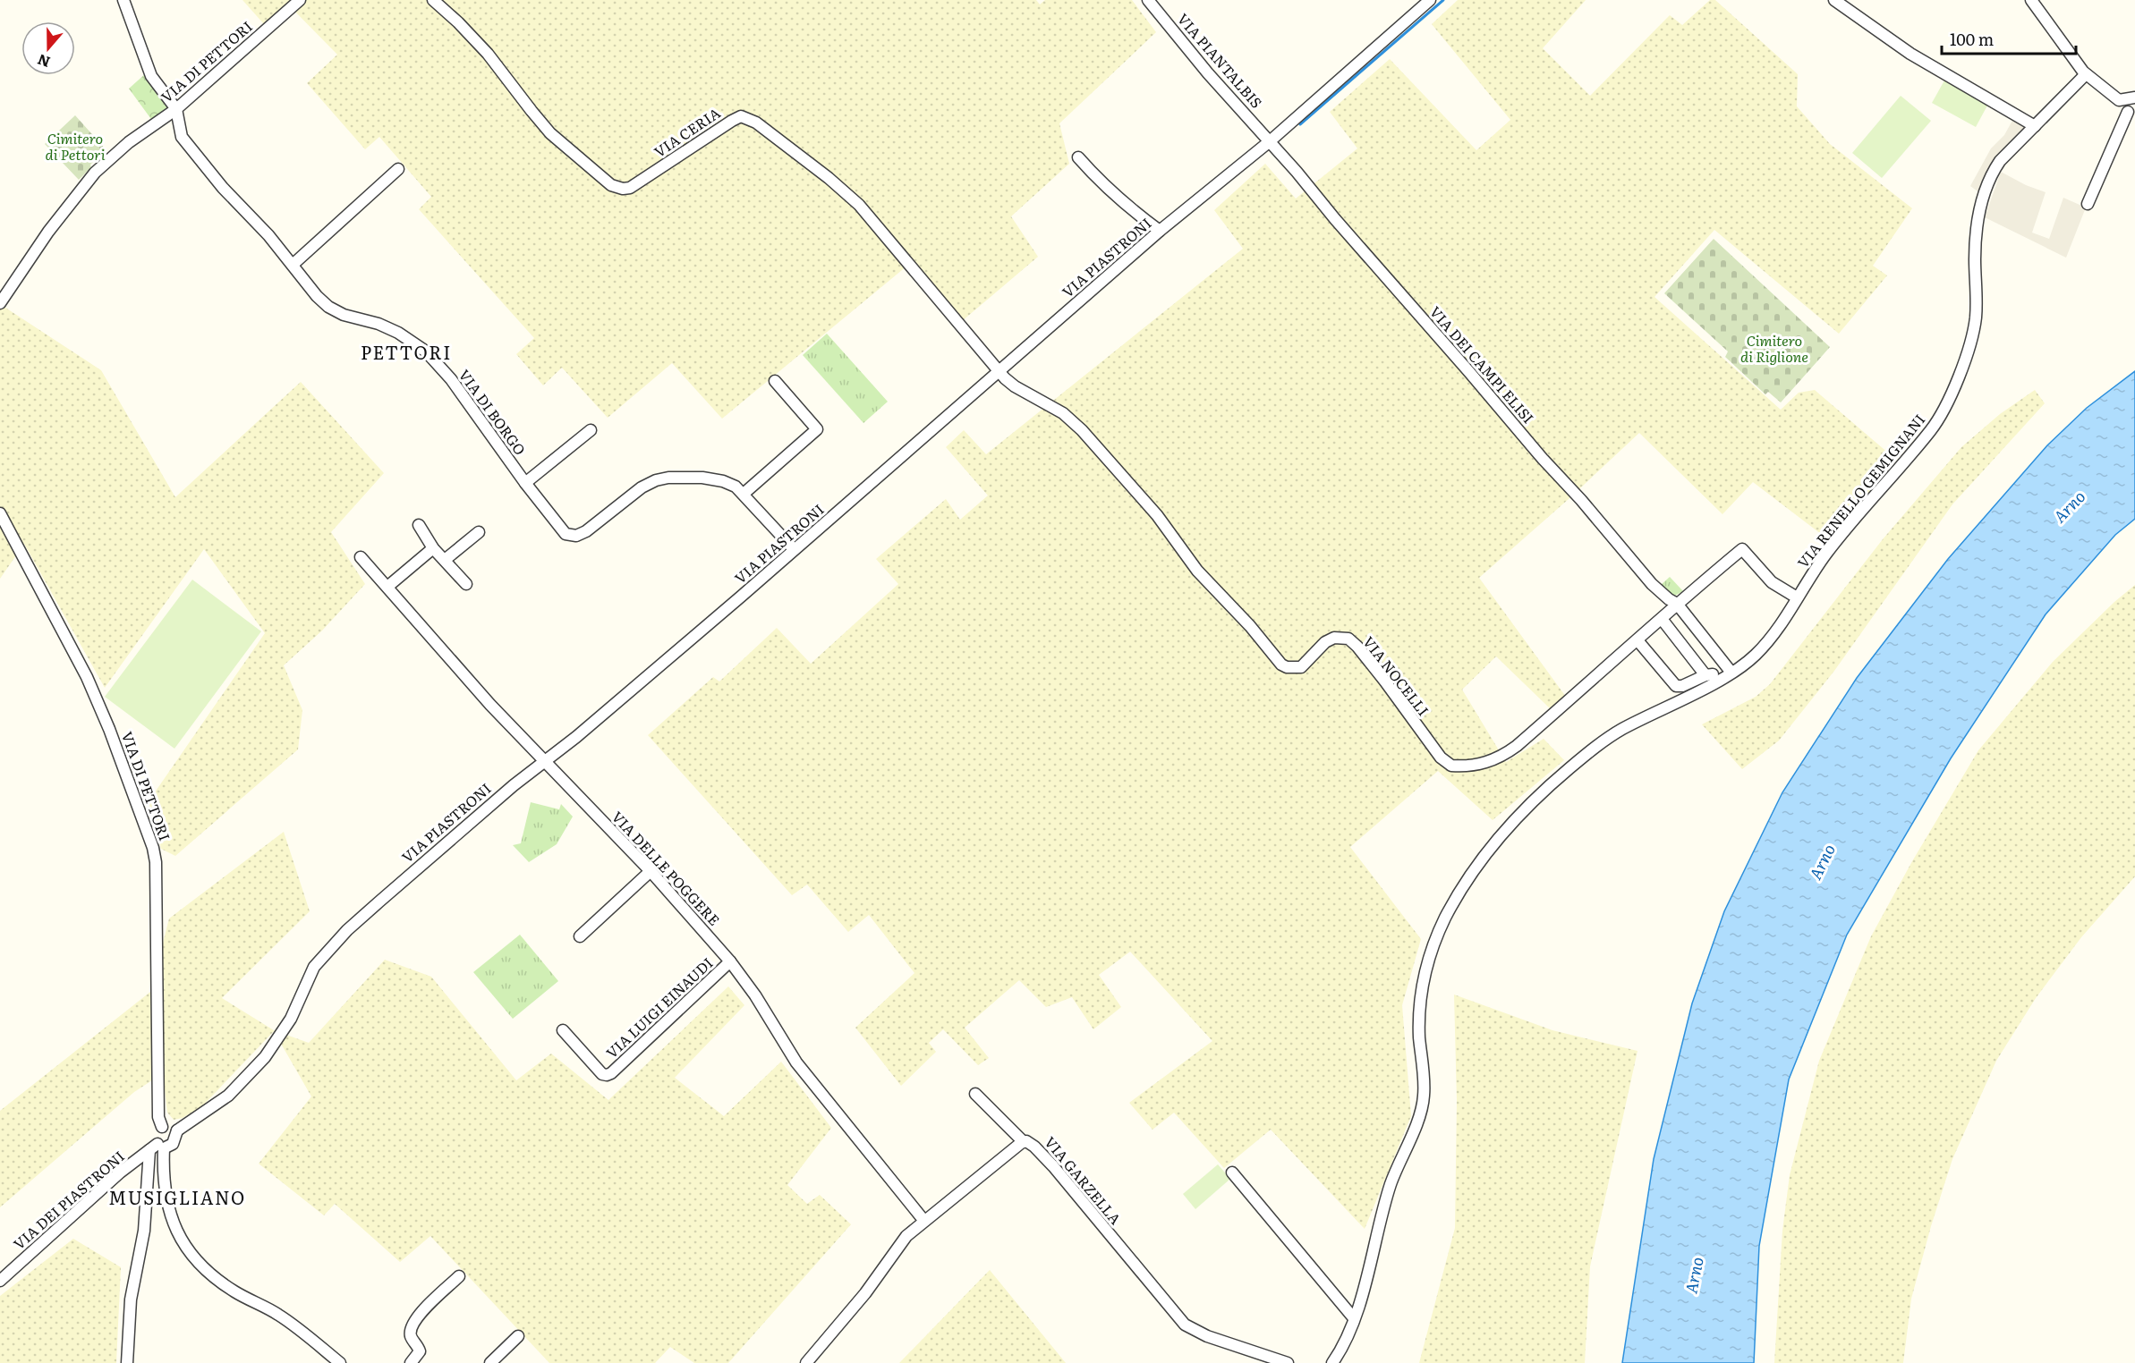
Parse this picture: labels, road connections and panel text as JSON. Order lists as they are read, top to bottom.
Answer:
{
  "streets": {
    "street": [
      "VIA PIANTALBIS",
      "VIA DI PETTORI",
      "VIA CERIA",
      "VIA PIASTRONI",
      "VIA DEI CAMPI ELISI",
      "VIA DI BORGO",
      "VIA RENELLO GEMIGNANI",
      "VIA NOCELLI",
      "VIA DELLE POGGERE",
      "VIA LUIGI EINAUDI",
      "VIA GARZELLA",
      "VIA DEI PIASTRONI"
    ]
  },
  "crossings": [
    ["VIA PIANTALBIS", "VIA PIASTRONI"],
    ["VIA PIANTALBIS", "VIA DEI CAMPI ELISI"],
    ["VIA DI PETTORI", "VIA DI BORGO"],
    ["VIA CERIA", "VIA PIASTRONI"],
    ["VIA CERIA", "VIA NOCELLI"],
    ["VIA PIASTRONI", "VIA DEI CAMPI ELISI"],
    ["VIA PIASTRONI", "VIA DI BORGO"],
    ["VIA PIASTRONI", "VIA NOCELLI"],
    ["VIA PIASTRONI", "VIA DELLE POGGERE"],
    ["VIA PIASTRONI", "VIA DEI PIASTRONI"],
    ["VIA DEI CAMPI ELISI", "VIA NOCELLI"],
    ["VIA RENELLO GEMIGNANI", "VIA NOCELLI"],
    ["VIA DELLE POGGERE", "VIA LUIGI EINAUDI"],
    ["VIA DELLE POGGERE", "VIA GARZELLA"]
  ],
  "districts": ["PETTORI", "MUSIGLIANO"],
  "water": ["Arno"],
  "parks": ["Cimitero di Pettori", "Cimitero di Riglione"],
  "scale_bar": "100 m",
  "north": "bottom"
}
